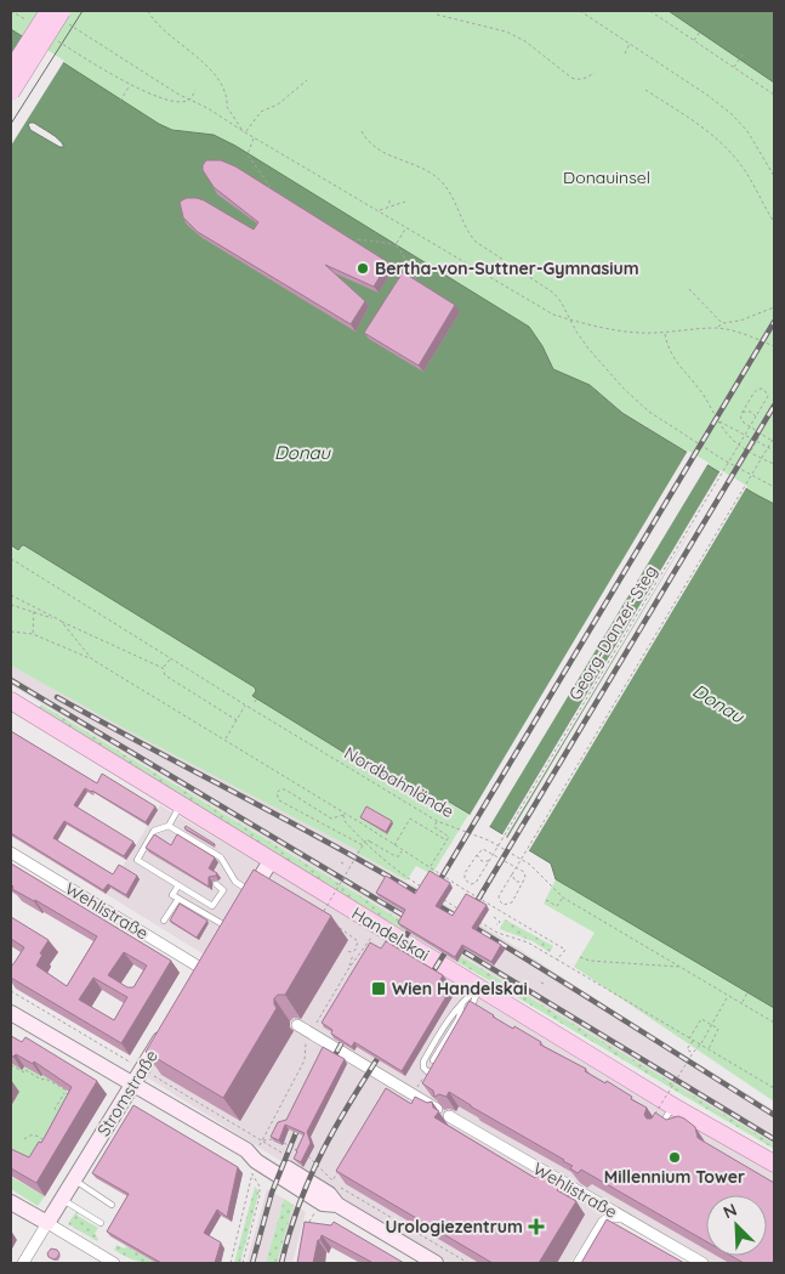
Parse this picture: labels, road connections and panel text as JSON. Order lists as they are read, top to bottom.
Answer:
{
  "streets": {
    "main road": ["Handelskai"],
    "street": ["Wehlistraße", "Stromstraße"],
    "path": ["Georg-Danzer-Steg", "Nordbahnlände"]
  },
  "water": ["Donau"],
  "parks": ["Donauinsel"],
  "places": {
    "other": ["Bertha-von-Suttner-Gymnasium", "Millennium Tower"],
    "transit": ["Wien Handelskai"],
    "health": ["Urologiezentrum"]
  },
  "north": "top left"
}
